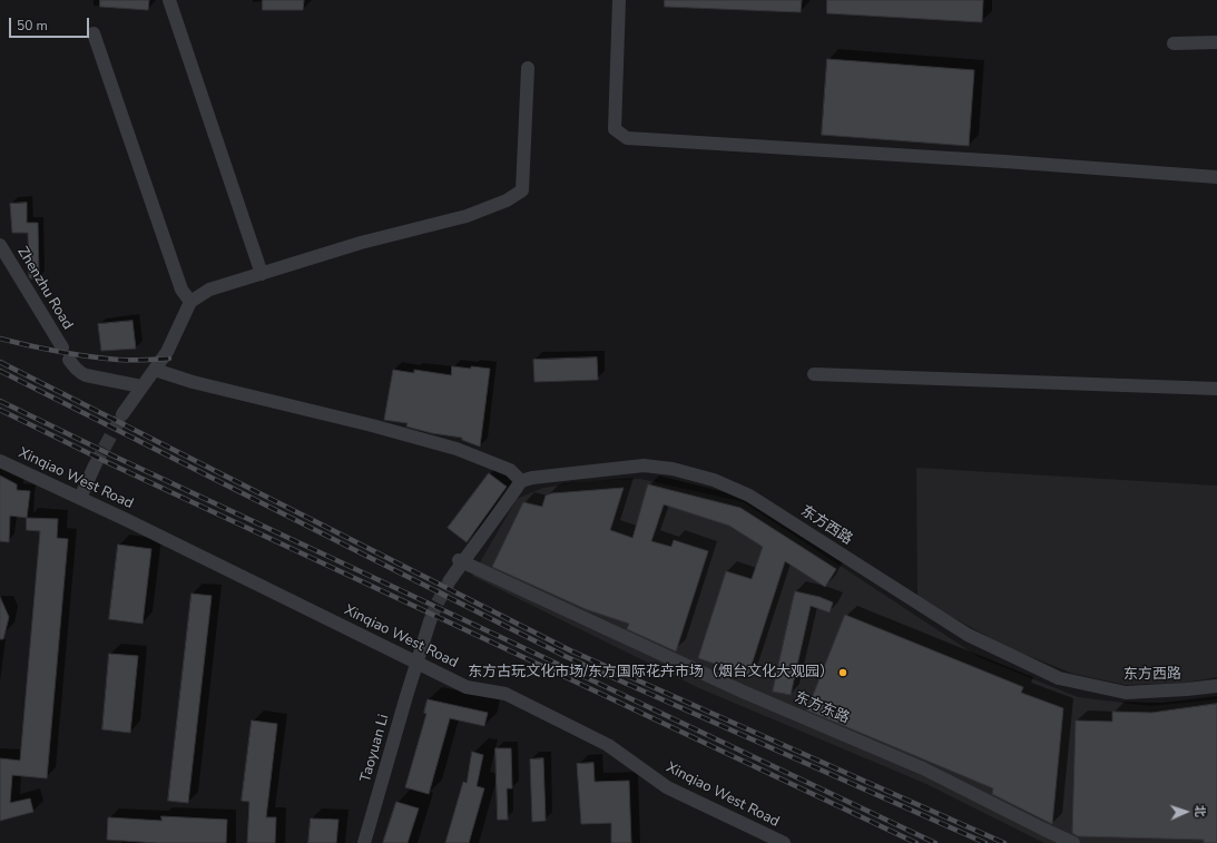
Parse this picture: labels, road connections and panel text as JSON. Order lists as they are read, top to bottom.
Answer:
{
  "streets": {
    "street": [
      "Zhenzhu Road",
      "Xinqiao West Road",
      "东方西路",
      "东方东路",
      "Taoyuan Li"
    ]
  },
  "crossings": [
    ["Xinqiao West Road", "Taoyuan Li"]
  ],
  "places": ["东方古玩文化市场/东方国际花卉市场（烟台文化大观园）"],
  "scale_bar": "50 m",
  "north": "right"
}
